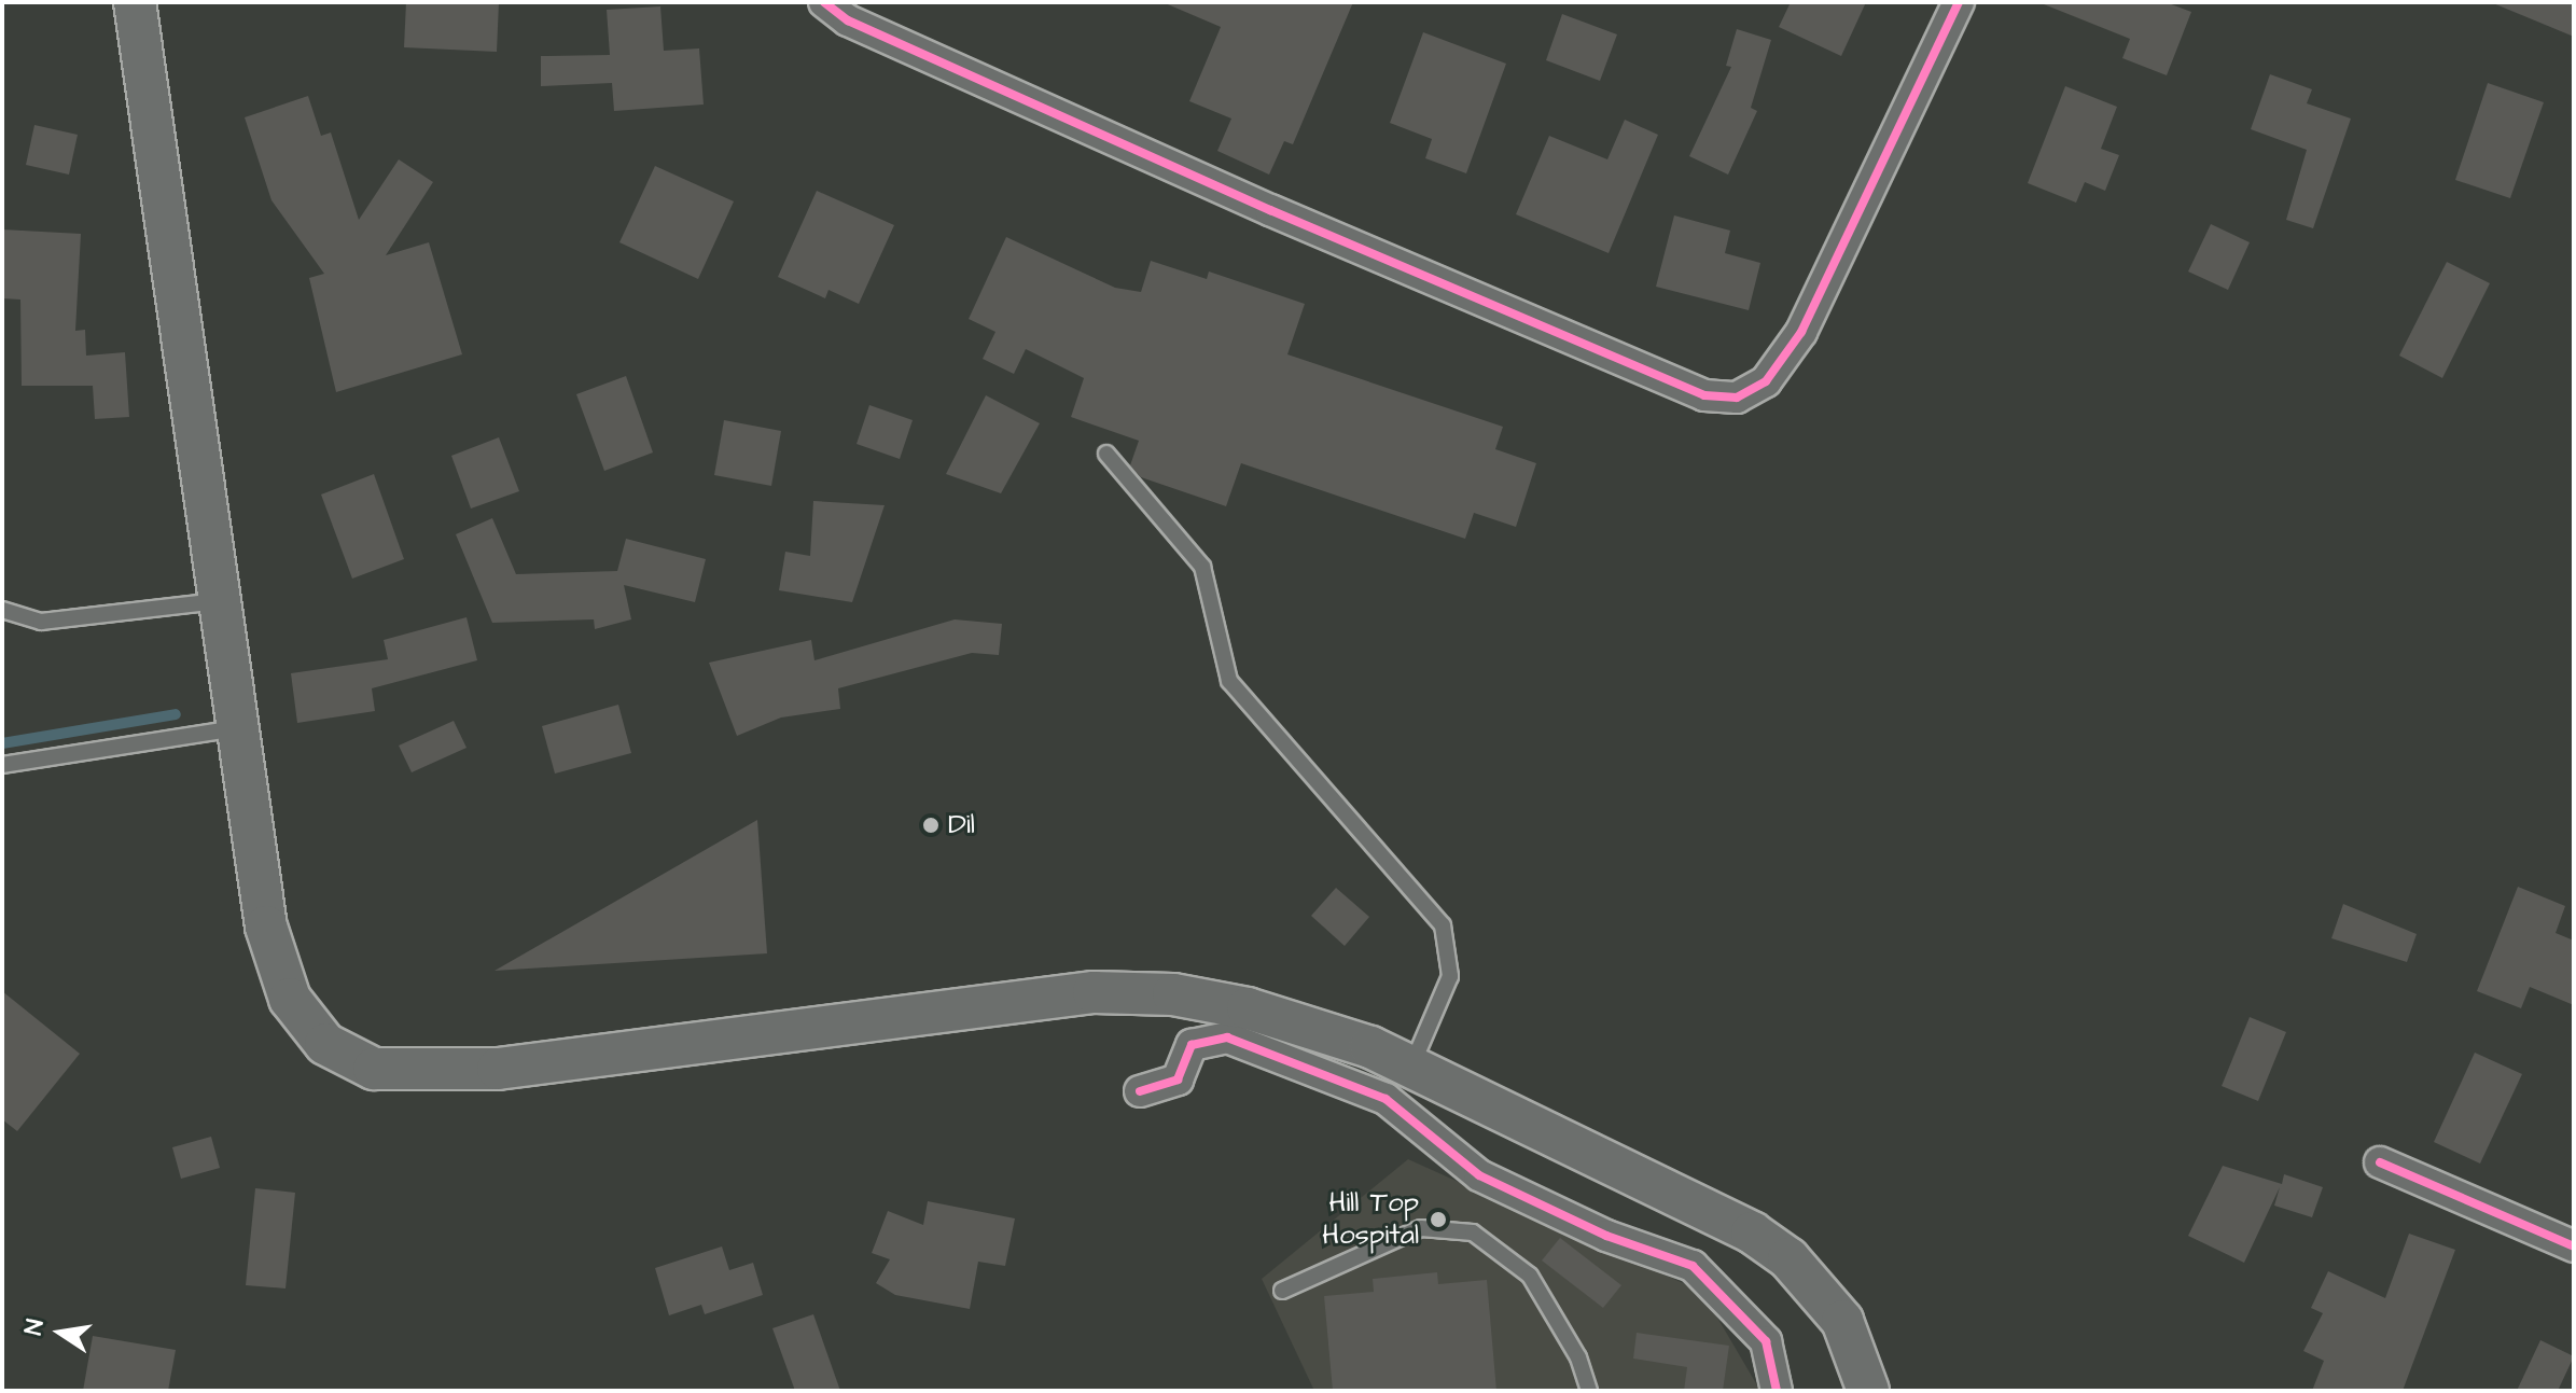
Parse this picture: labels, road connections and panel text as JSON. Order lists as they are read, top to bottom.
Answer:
{
  "places": ["Dil", "Hill Top Hospital"],
  "north": "left"
}
